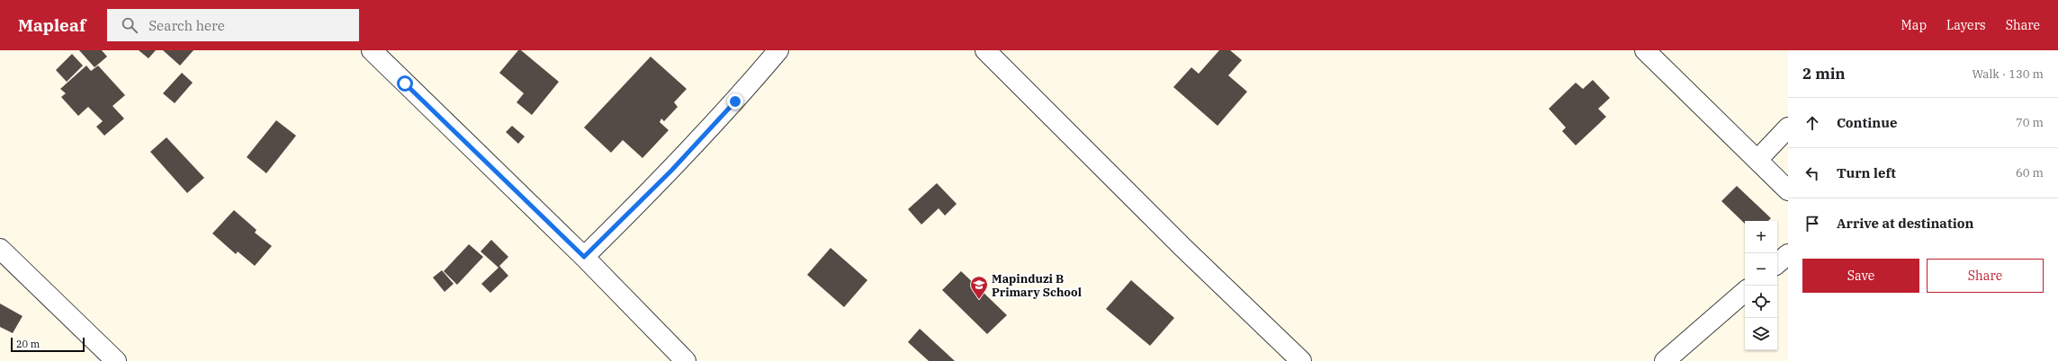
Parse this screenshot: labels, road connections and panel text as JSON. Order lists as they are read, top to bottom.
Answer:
{
  "places": {
    "school or university": ["Mapinduzi B Primary School"]
  },
  "scale_bar": "20 m",
  "page": {
    "header": "Mapleaf",
    "search": "Search here",
    "nav": ["Map", "Layers", "Share"],
    "heading": ["2 min", "Walk · 130 m"],
    "list": [
      ["Continue", "70 m"],
      ["Turn left", "60 m"],
      "Arrive at destination"
    ],
    "map_buttons": ["+", "−"],
    "buttons": ["Save", "Share"],
    "scale": "20 m"
  }
}
